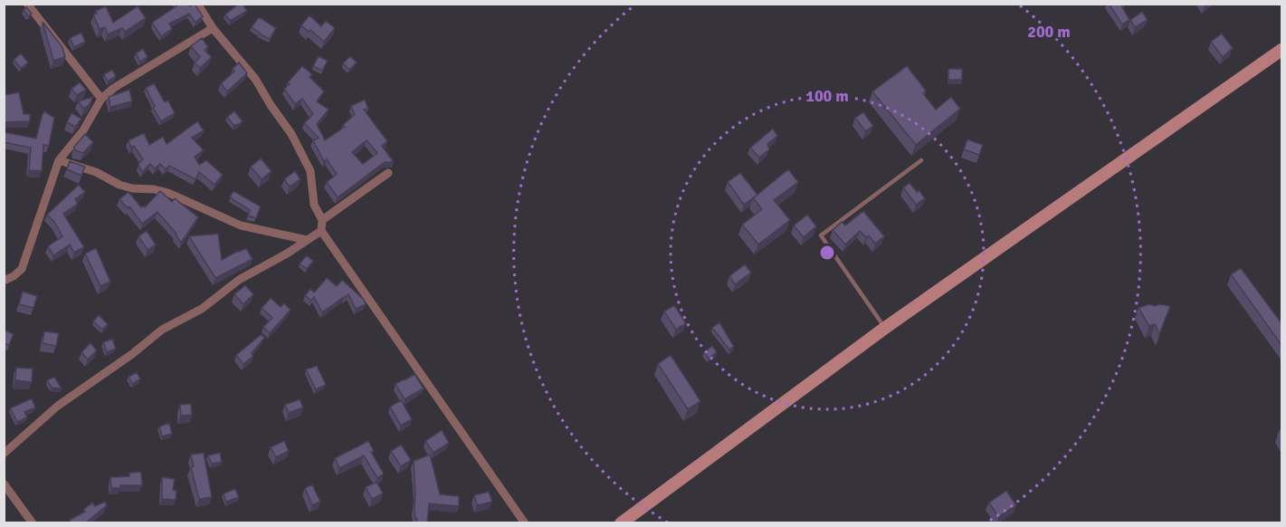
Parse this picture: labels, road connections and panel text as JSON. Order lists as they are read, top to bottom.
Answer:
{
  "rings": ["200 m", "100 m"]
}
